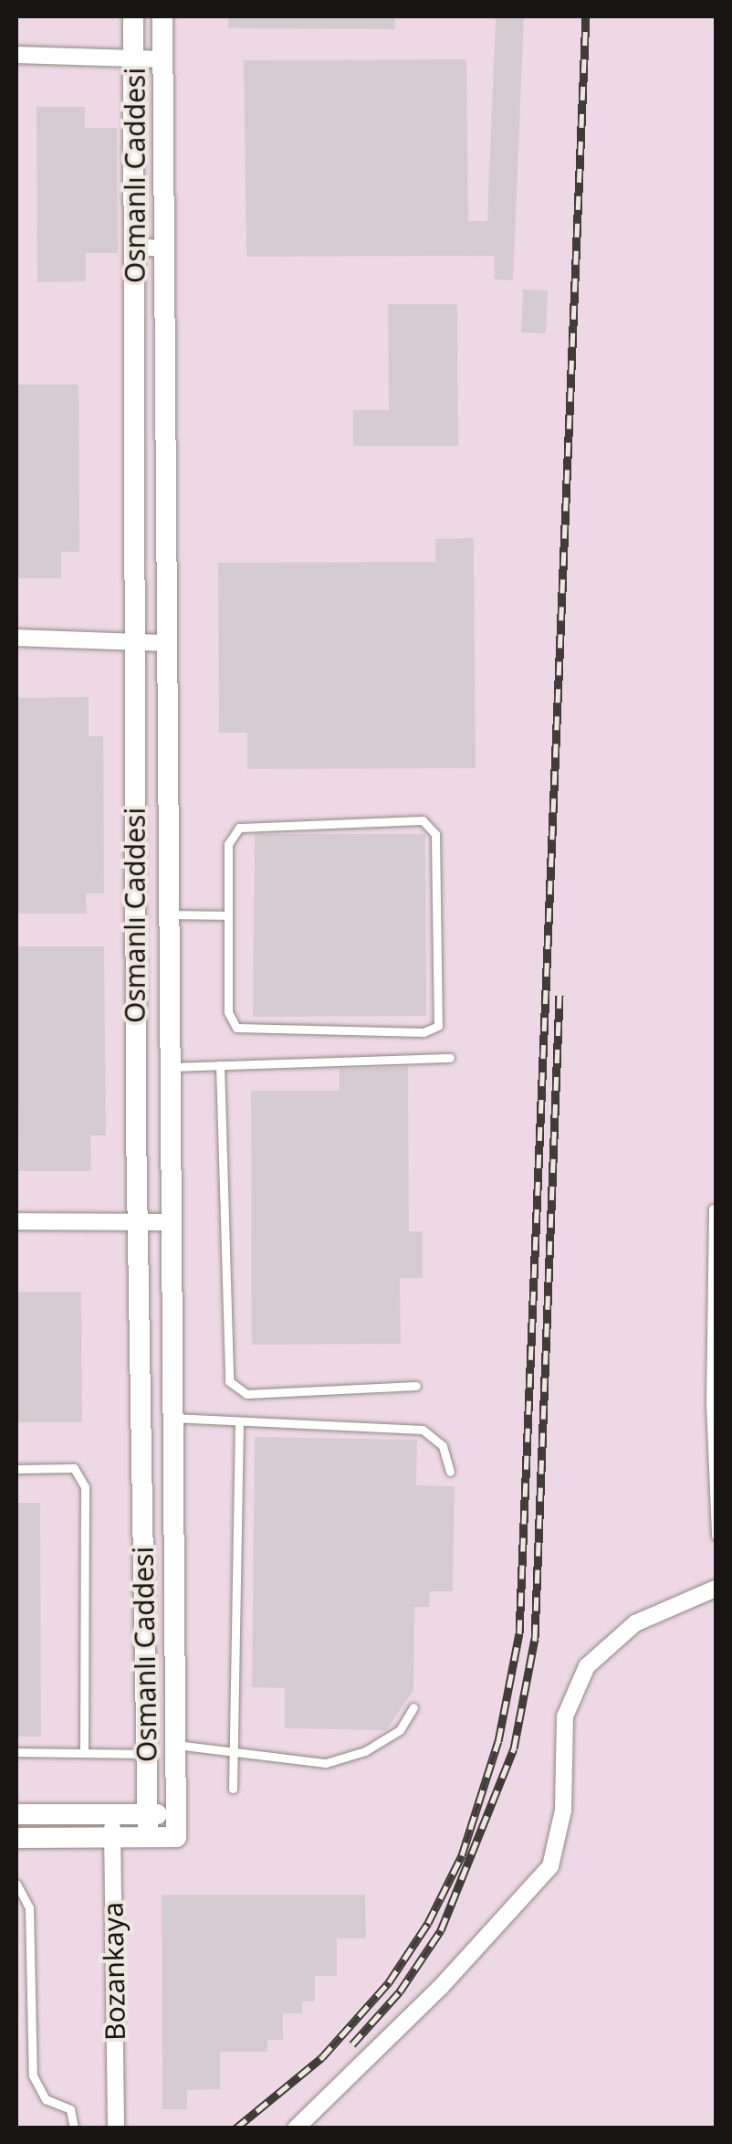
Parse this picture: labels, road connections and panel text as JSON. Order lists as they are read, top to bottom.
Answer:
{
  "streets": {
    "street": ["Osmanlı Caddesi", "Bozankaya"]
  }
}
